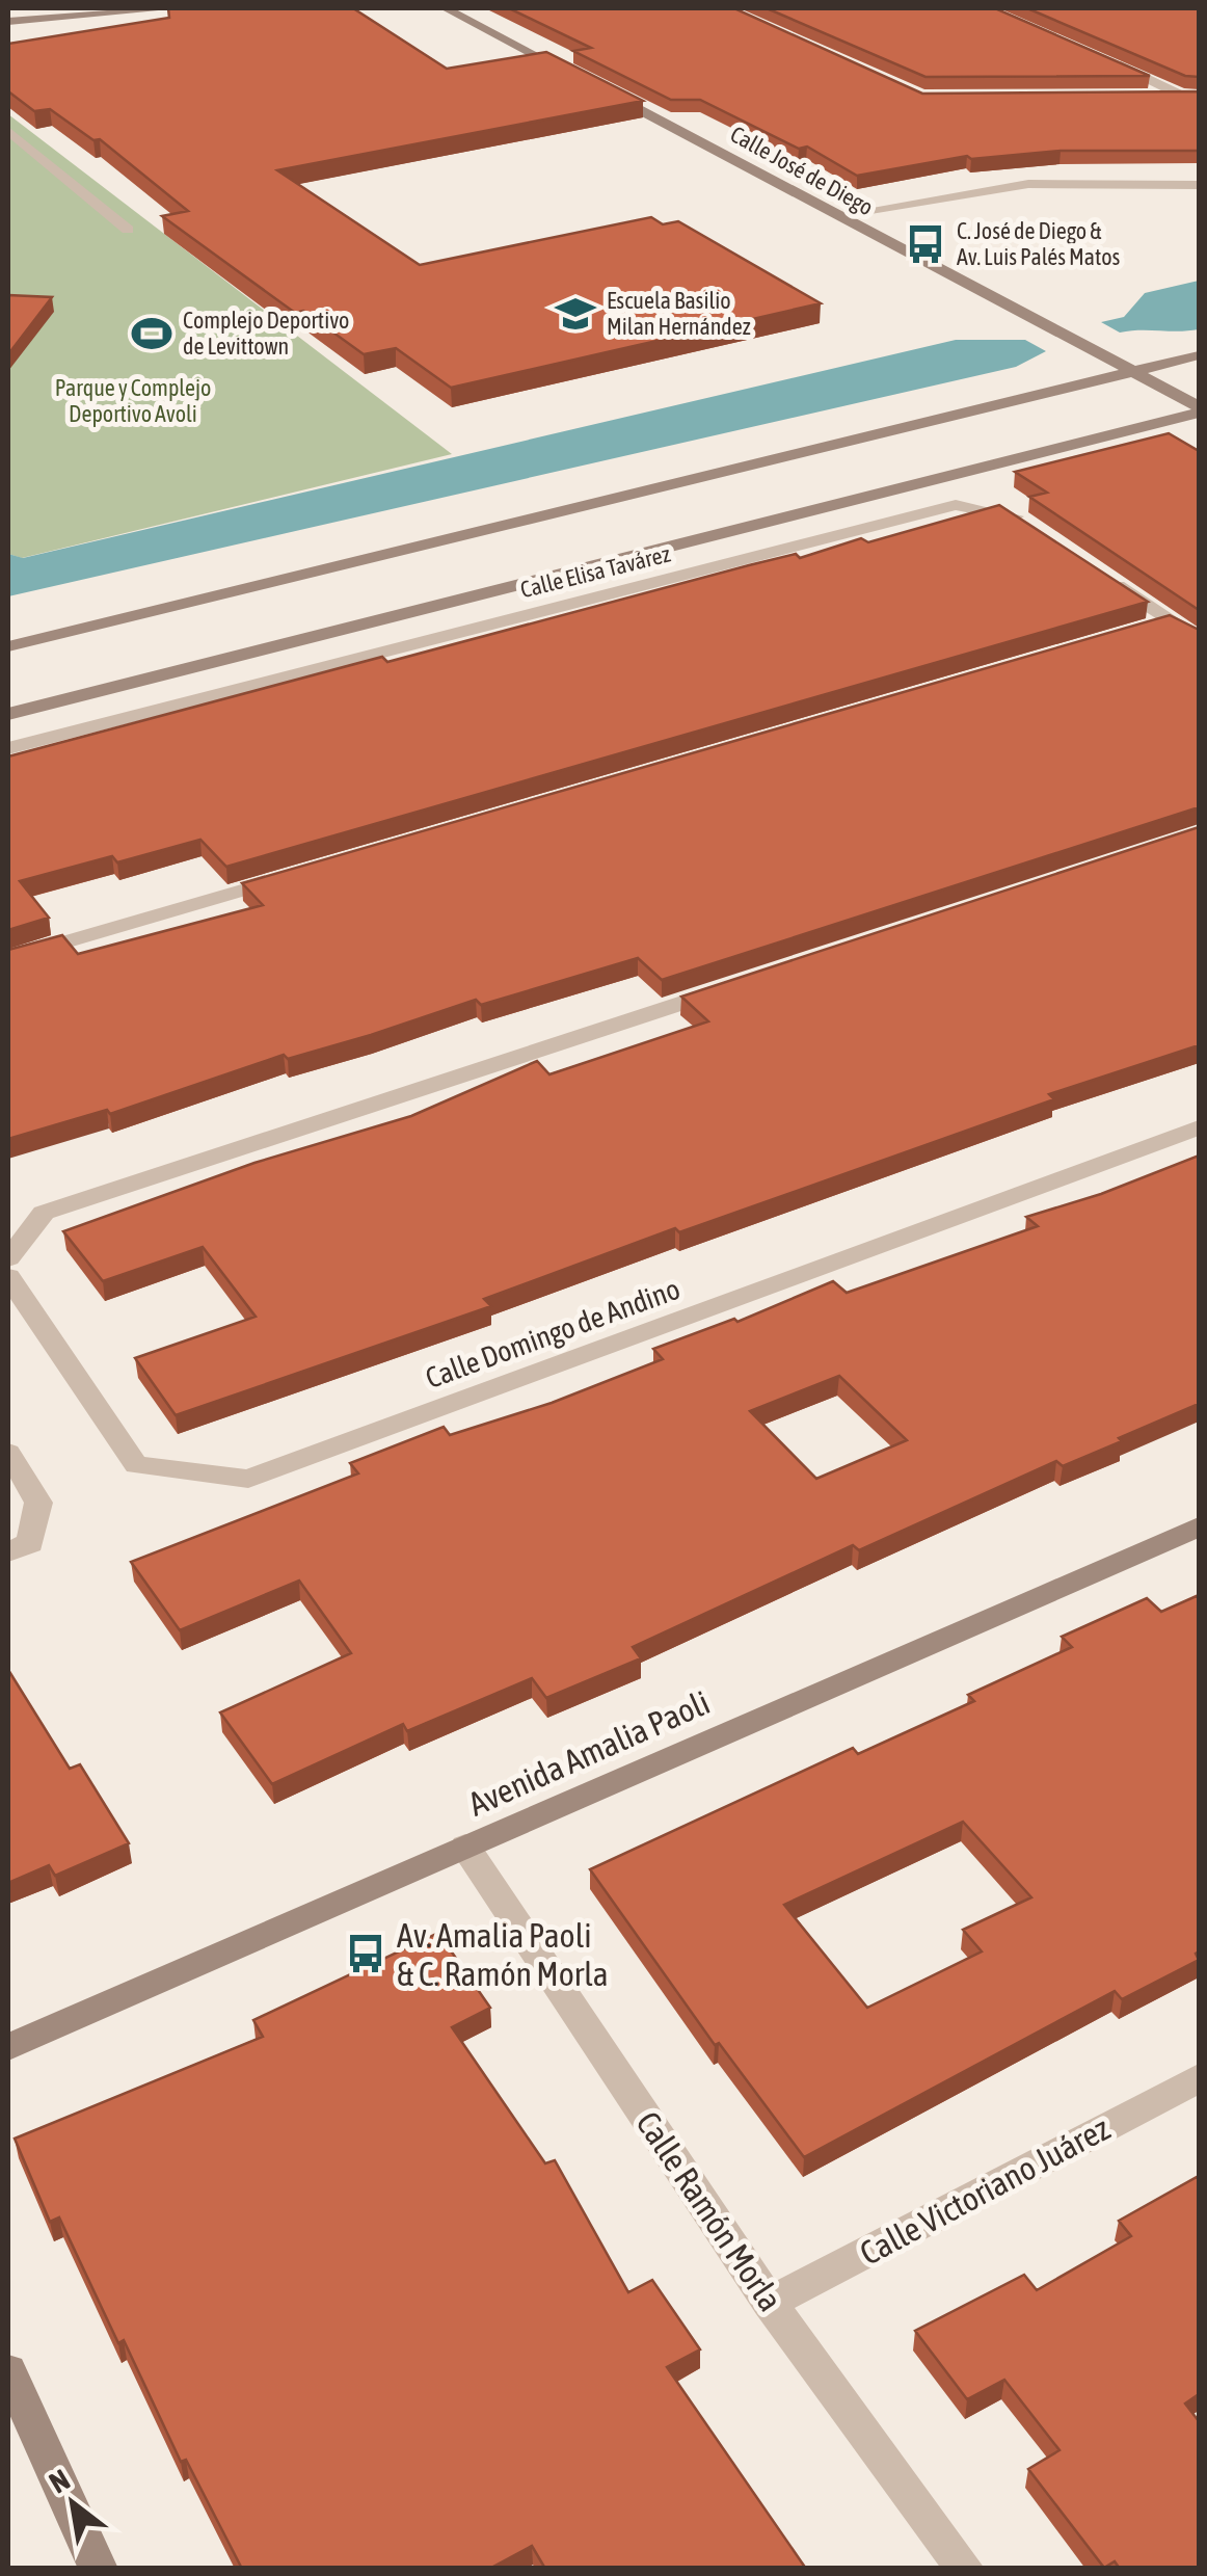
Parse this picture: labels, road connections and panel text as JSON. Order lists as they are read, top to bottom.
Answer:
{
  "streets": {
    "street": [
      "Calle José de Diego",
      "Calle Elisa Tavárez",
      "Calle Domingo de Andino",
      "Avenida Amalia Paoli",
      "Calle Victoriano Juárez",
      "Calle Ramón Morla"
    ]
  },
  "crossings": [
    ["Avenida Amalia Paoli", "Calle Ramón Morla"],
    ["Calle Victoriano Juárez", "Calle Ramón Morla"]
  ],
  "parks": ["Parque y Complejo Deportivo Avoli"],
  "places": {
    "bus stop": ["C. José de Diego & Av. Luis Palés Matos", "Av. Amalia Paoli & C. Ramón Morla"],
    "school or university": ["Escuela Basilio Milan Hernández"],
    "sports": ["Complejo Deportivo de Levittown"]
  },
  "north": "top left"
}
